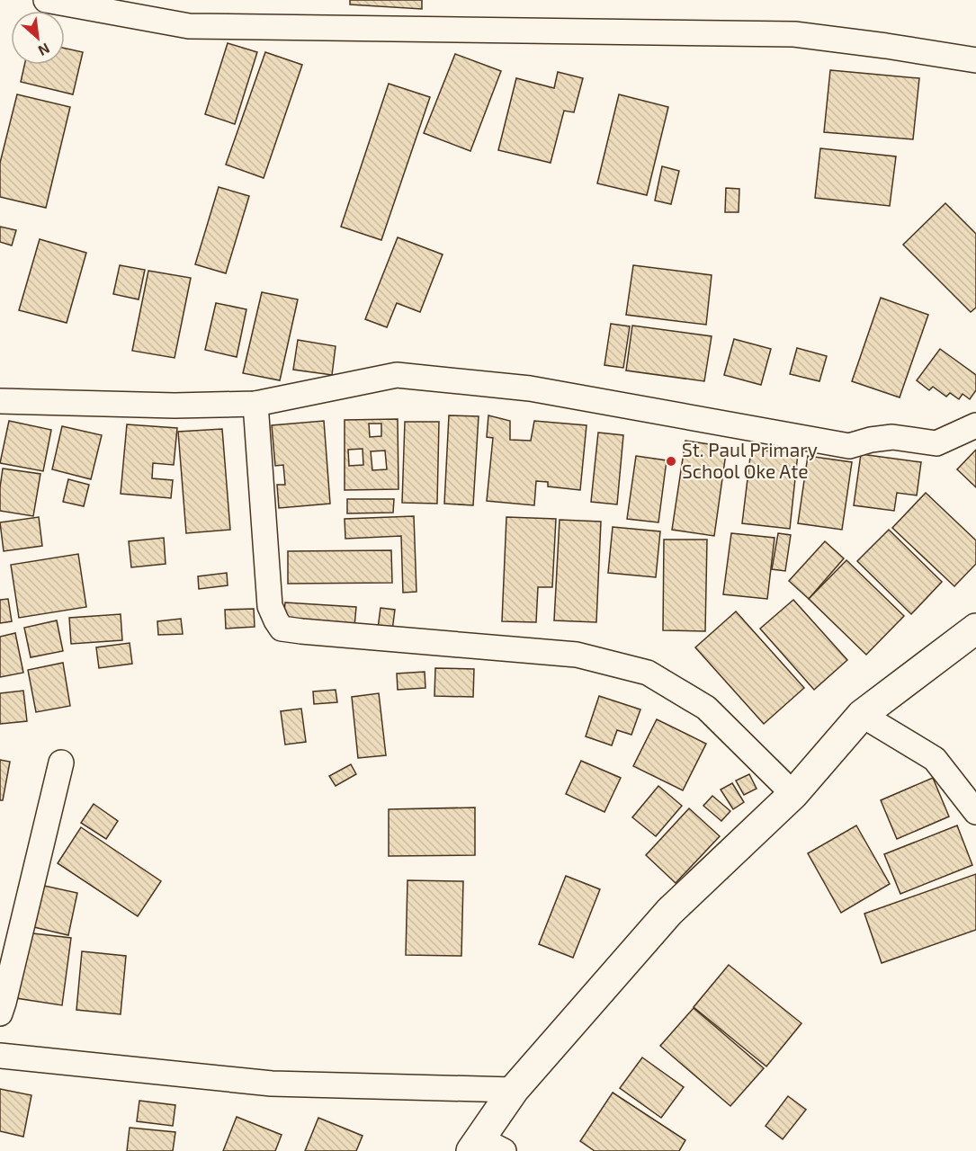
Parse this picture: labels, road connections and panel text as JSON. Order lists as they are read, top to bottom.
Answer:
{
  "places": ["St. Paul Primary School Oke Ate"],
  "north": "bottom right"
}
